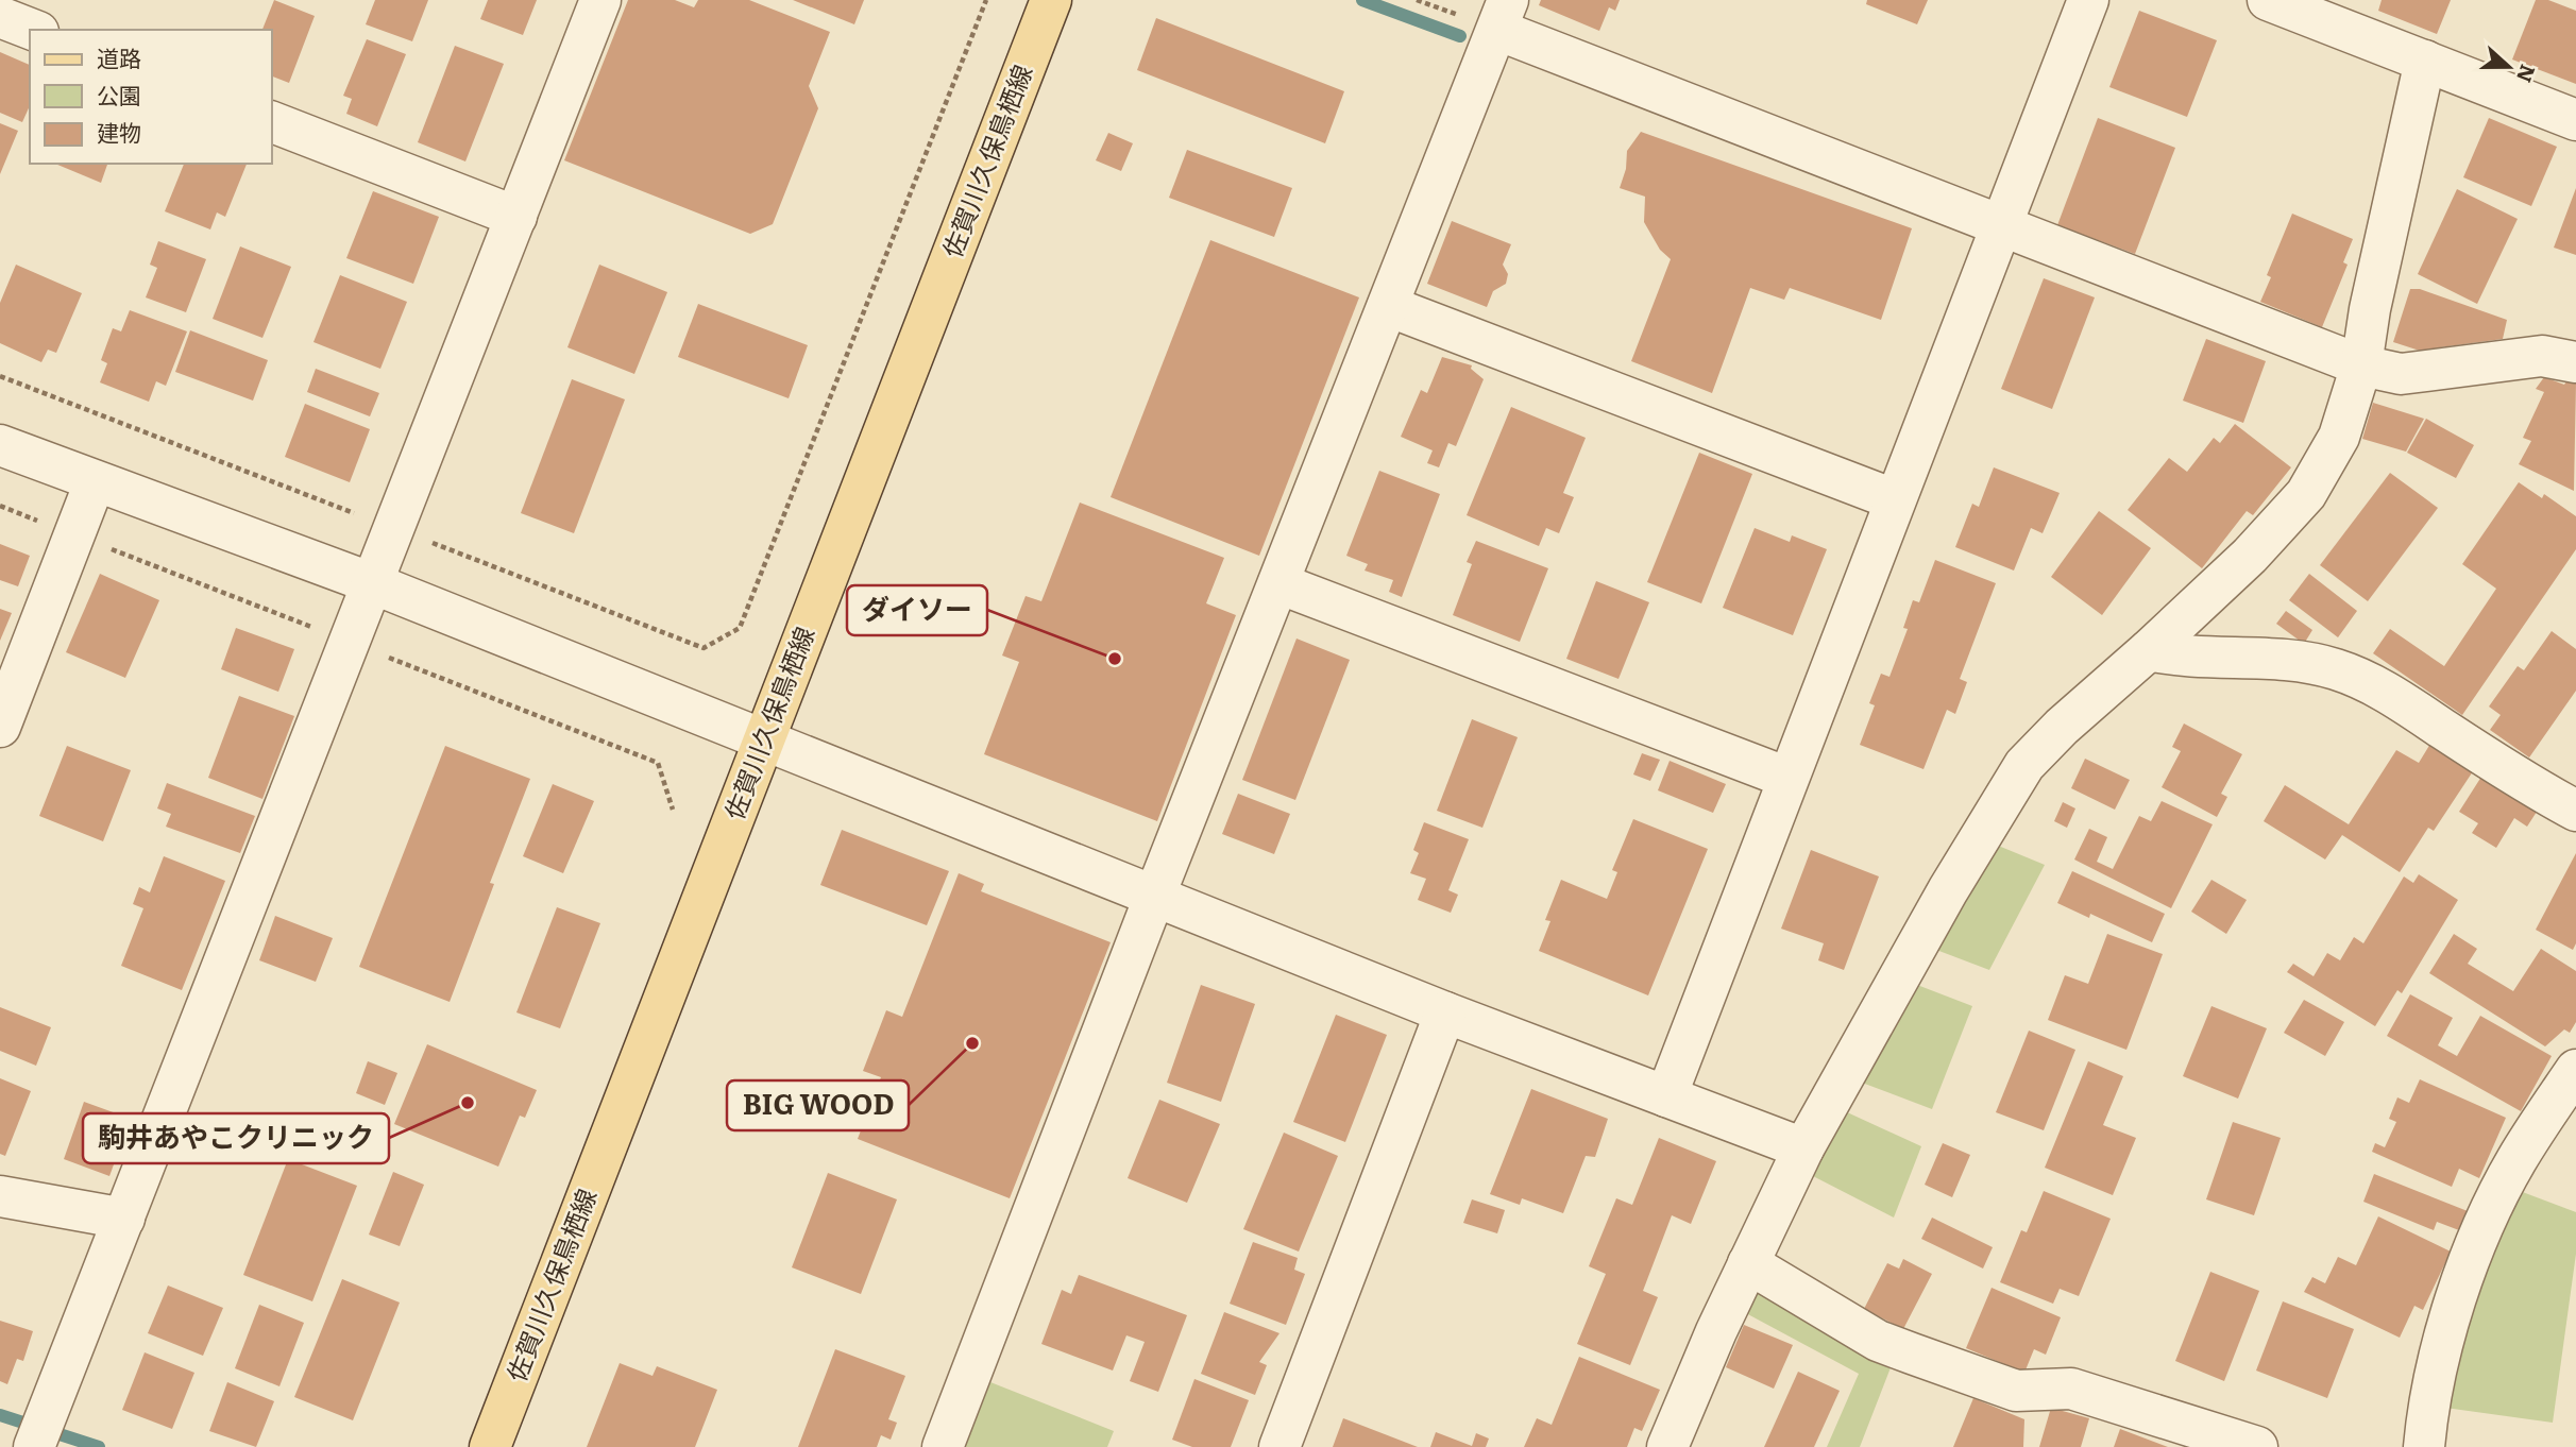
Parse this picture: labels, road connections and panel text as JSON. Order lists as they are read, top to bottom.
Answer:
{
  "streets": {
    "main road": ["佐賀川久保鳥栖線"]
  },
  "places": ["ダイソー", "BIG WOOD", "駒井あやこクリニック"],
  "legend": ["道路", "公園", "建物"],
  "north": "right"
}
